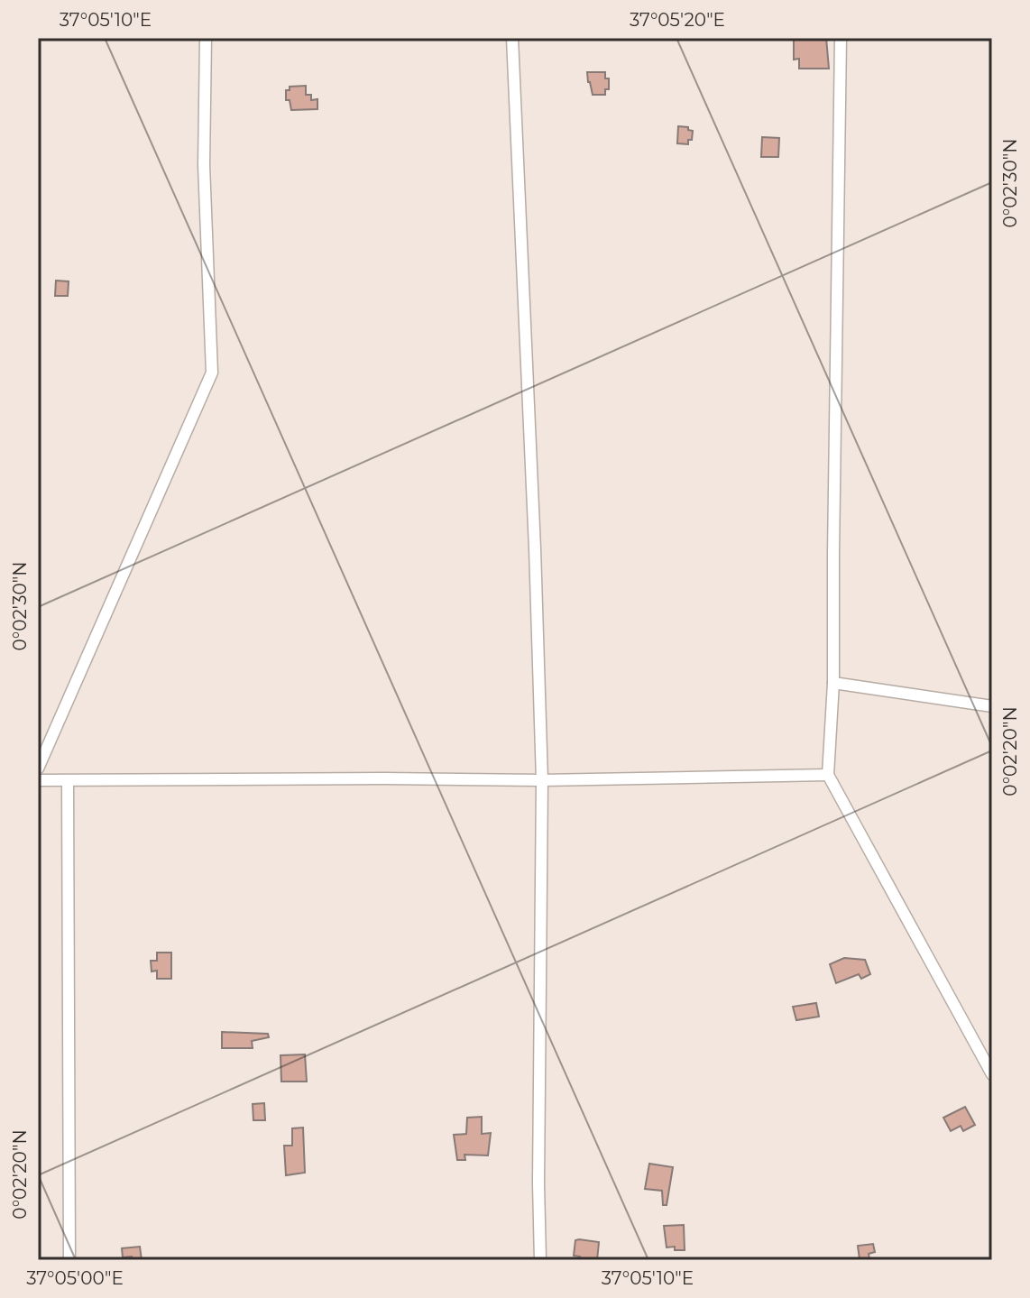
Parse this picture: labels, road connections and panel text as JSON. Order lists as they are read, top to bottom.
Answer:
{
  "coordinates": [
    "37°05'10\"E",
    "37°05'20\"E",
    "0°02'30\"N",
    "0°02'20\"N",
    "37°05'00\"E"
  ]
}
